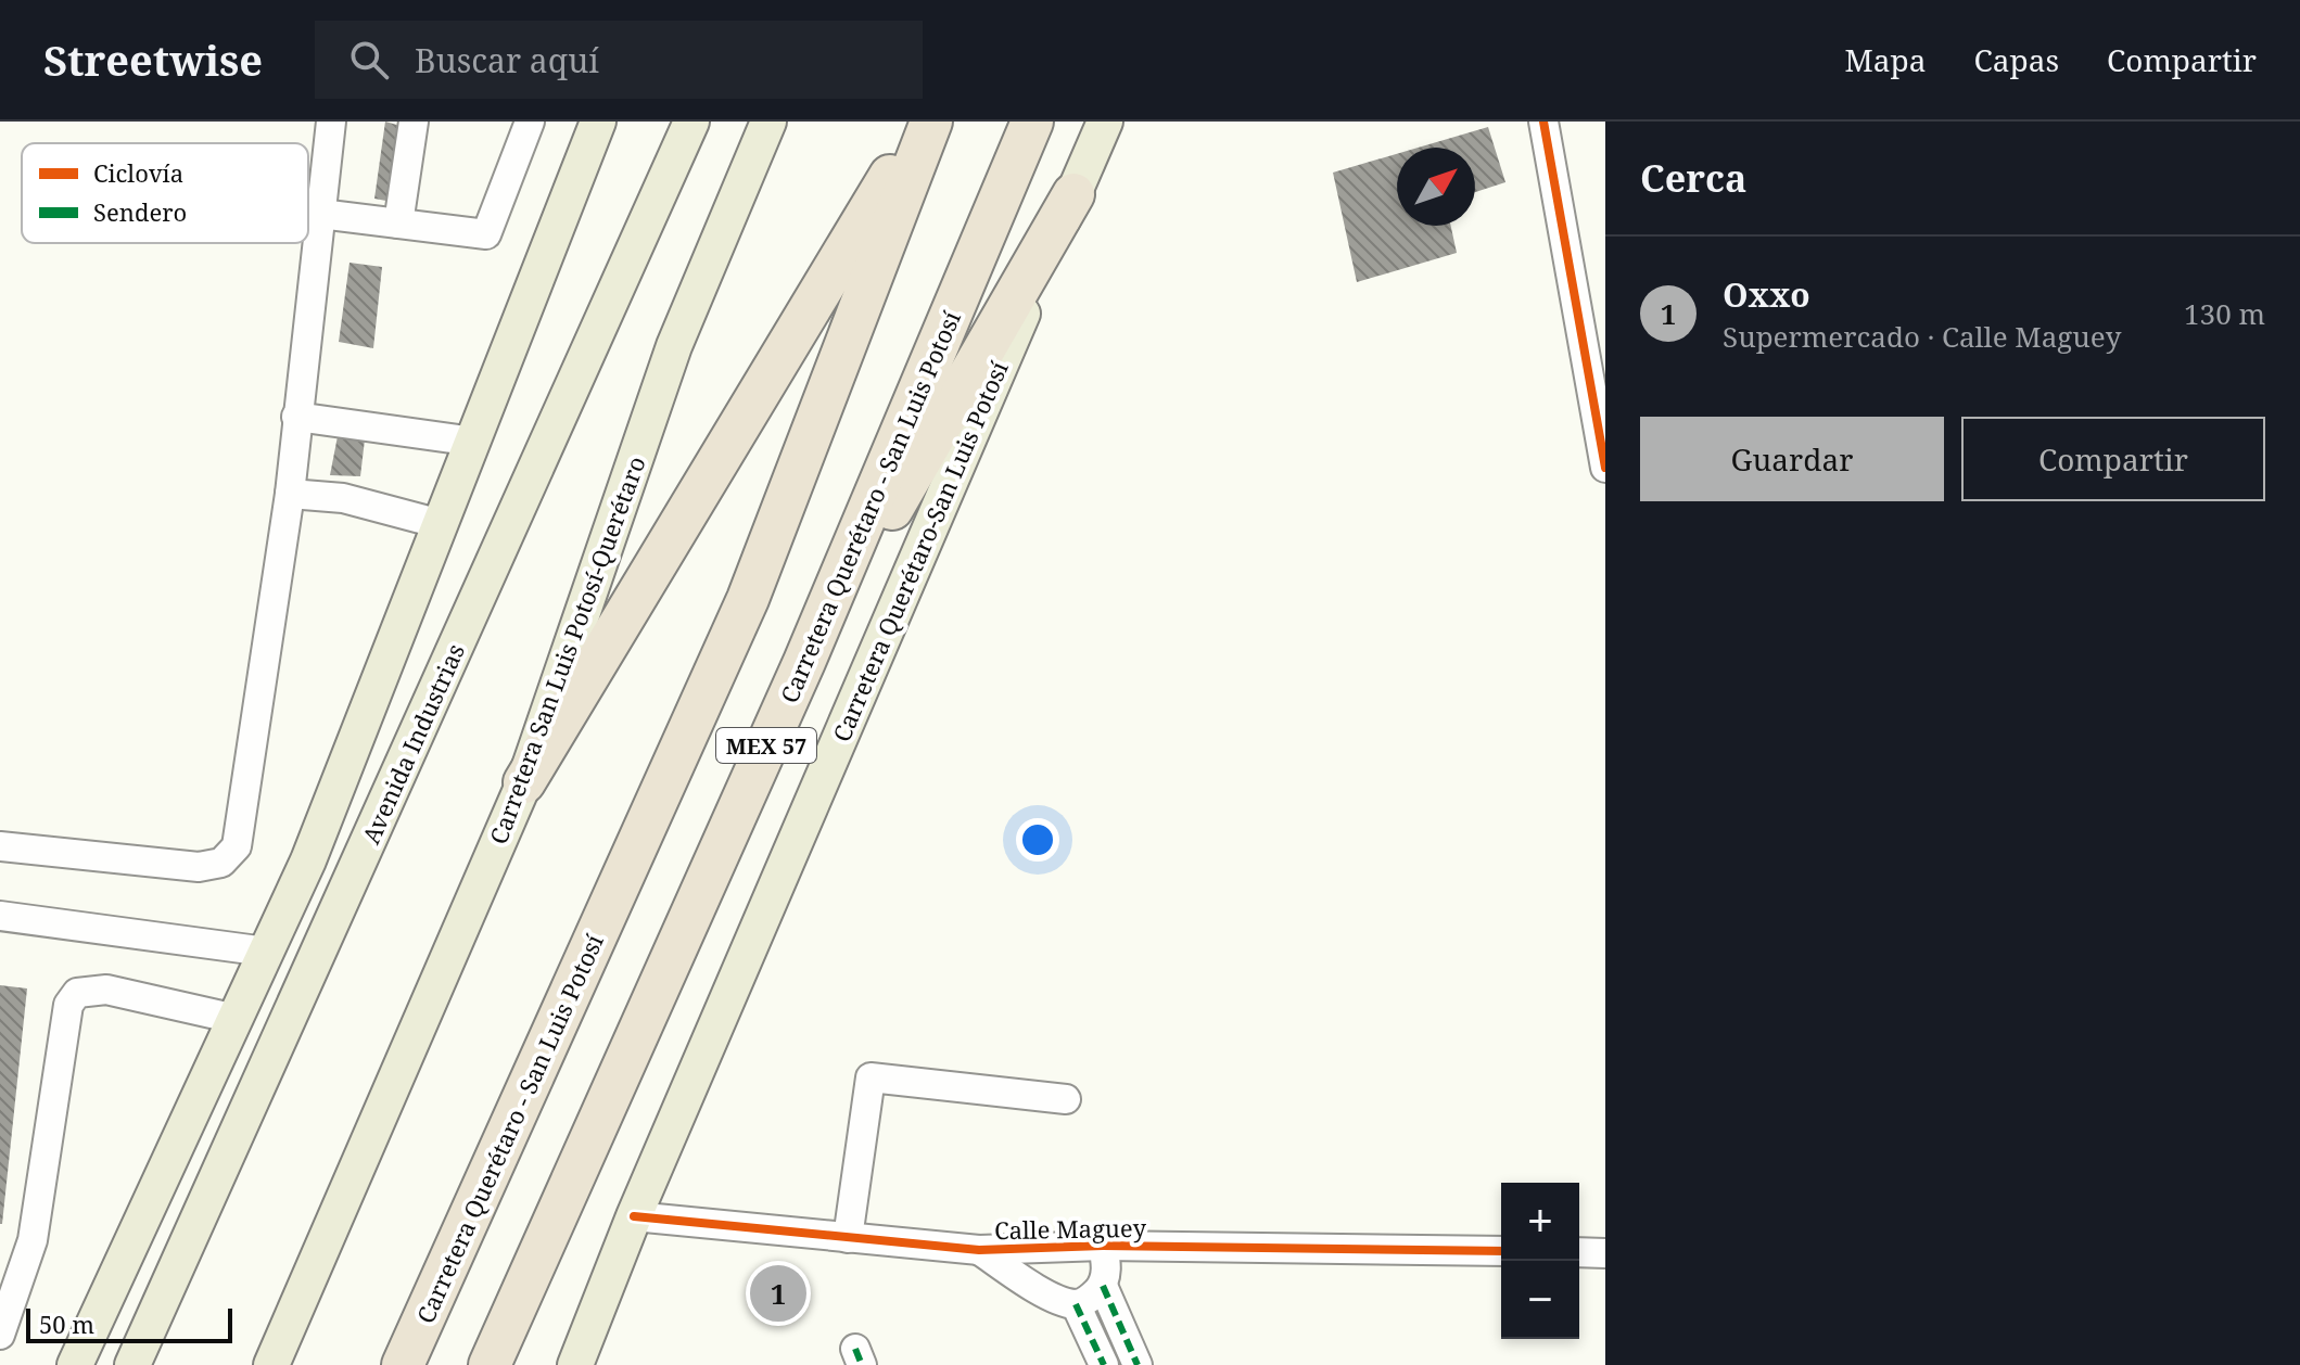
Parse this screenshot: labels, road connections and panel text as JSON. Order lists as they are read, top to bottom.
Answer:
{
  "streets": {
    "highway": ["Carretera Querétaro - San Luis Potosí", "MEX 57"],
    "main road": ["Carretera Querétaro-San Luis Potosí", "Carretera San Luis Potosí-Querétaro", "Avenida Industrias"],
    "street": ["Calle Maguey"]
  },
  "crossings": [
    ["Carretera Querétaro-San Luis Potosí", "Calle Maguey"]
  ],
  "legend": ["Ciclovía", "Sendero"],
  "scale_bar": "50 m",
  "north": "top right",
  "page": {
    "header": "Streetwise",
    "search": "Buscar aquí",
    "nav": ["Mapa", "Capas", "Compartir"],
    "heading": "Cerca",
    "list": [
      {
        "mark": "1",
        "name": "Oxxo",
        "note": "Supermercado · Calle Maguey",
        "value": "130 m"
      }
    ],
    "buttons": ["Guardar", "Compartir"],
    "map_buttons": ["+", "−"],
    "pins": "1",
    "scale": "50 m"
  }
}
